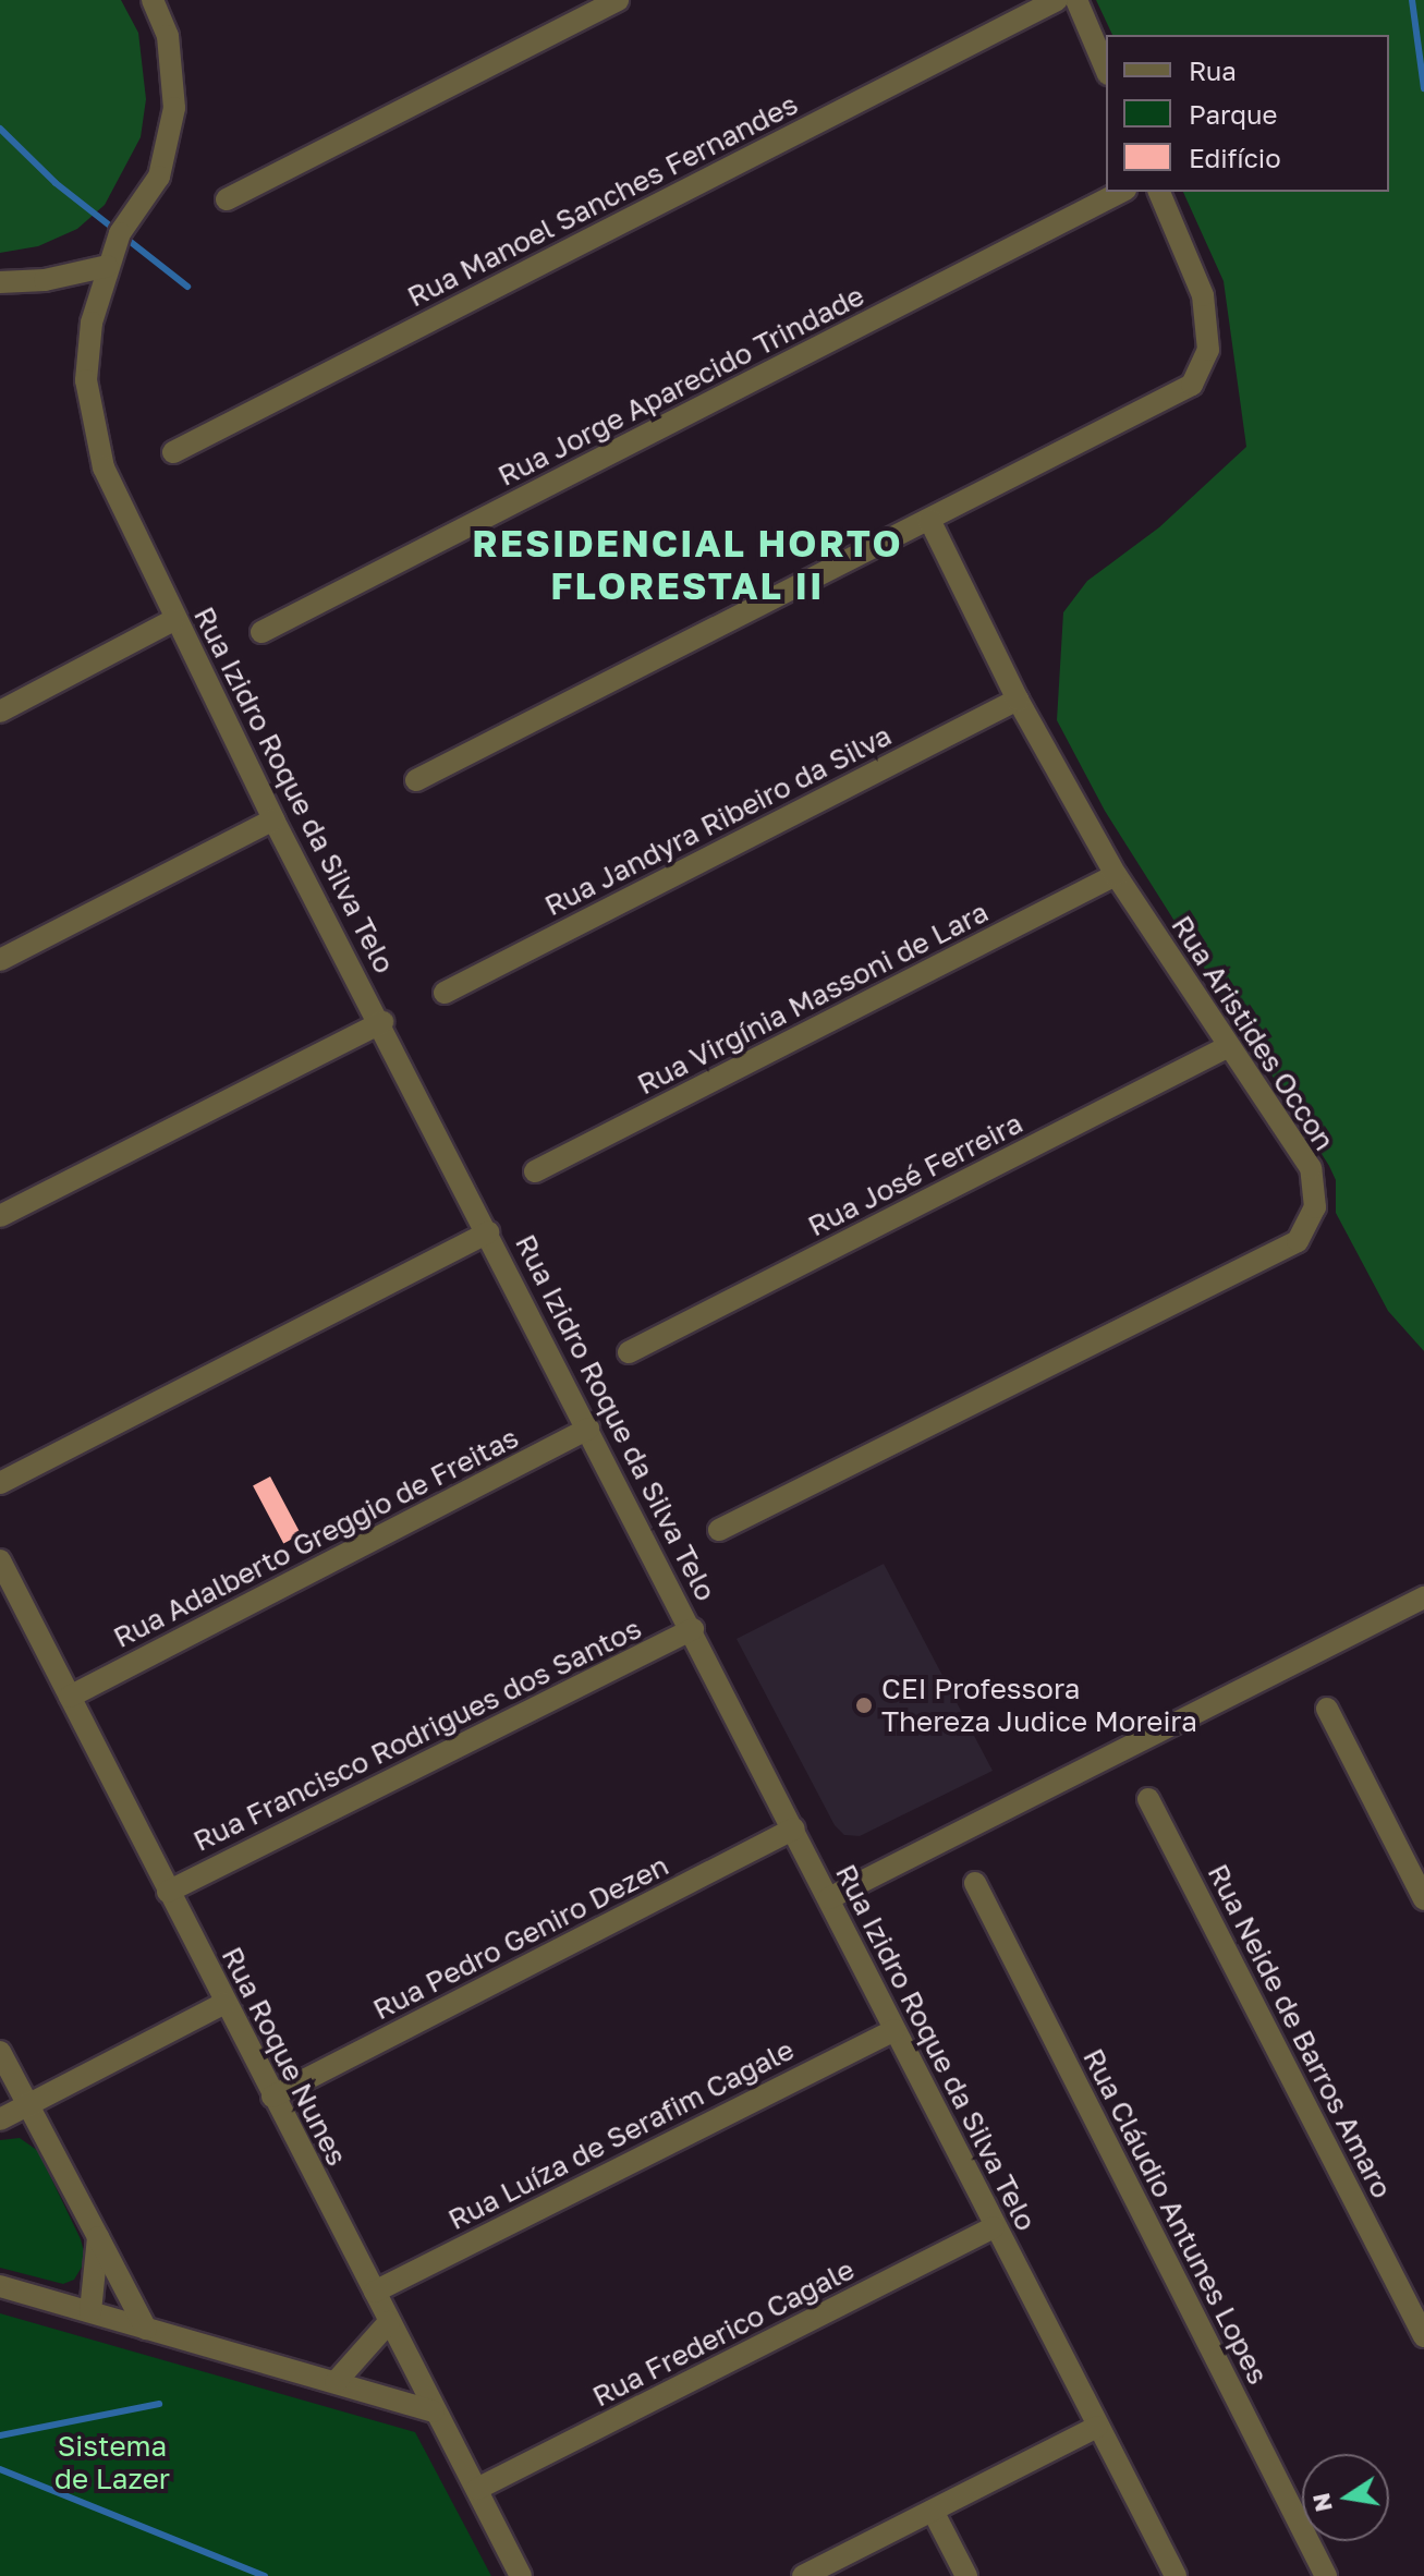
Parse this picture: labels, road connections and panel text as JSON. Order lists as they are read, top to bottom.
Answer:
{
  "streets": {
    "street": [
      "Rua Manoel Sanches Fernandes",
      "Rua Jorge Aparecido Trindade",
      "Rua Izidro Roque da Silva Telo",
      "Rua Jandyra Ribeiro da Silva",
      "Rua Virgínia Massoni de Lara",
      "Rua Aristides Occon",
      "Rua José Ferreira",
      "Rua Adalberto Greggio de Freitas",
      "Rua Francisco Rodrigues dos Santos",
      "Rua Pedro Geniro Dezen",
      "Rua Neide de Barros Amaro",
      "Rua Roque Nunes",
      "Rua Luíza de Serafim Cagale",
      "Rua Cláudio Antunes Lopes",
      "Rua Frederico Cagale"
    ]
  },
  "crossings": [
    ["Rua Izidro Roque da Silva Telo", "Rua Adalberto Greggio de Freitas"],
    ["Rua Izidro Roque da Silva Telo", "Rua Francisco Rodrigues dos Santos"],
    ["Rua Izidro Roque da Silva Telo", "Rua Pedro Geniro Dezen"],
    ["Rua Izidro Roque da Silva Telo", "Rua Luíza de Serafim Cagale"],
    ["Rua Izidro Roque da Silva Telo", "Rua Frederico Cagale"],
    ["Rua Jandyra Ribeiro da Silva", "Rua Aristides Occon"],
    ["Rua Virgínia Massoni de Lara", "Rua Aristides Occon"],
    ["Rua Aristides Occon", "Rua José Ferreira"],
    ["Rua Adalberto Greggio de Freitas", "Rua Roque Nunes"],
    ["Rua Francisco Rodrigues dos Santos", "Rua Roque Nunes"],
    ["Rua Pedro Geniro Dezen", "Rua Roque Nunes"],
    ["Rua Roque Nunes", "Rua Luíza de Serafim Cagale"],
    ["Rua Roque Nunes", "Rua Frederico Cagale"]
  ],
  "districts": ["RESIDENCIAL HORTO FLORESTAL II"],
  "parks": ["Sistema de Lazer"],
  "places": ["CEI Professora Thereza Judice Moreira"],
  "legend": ["Rua", "Parque", "Edifício"],
  "north": "left"
}
